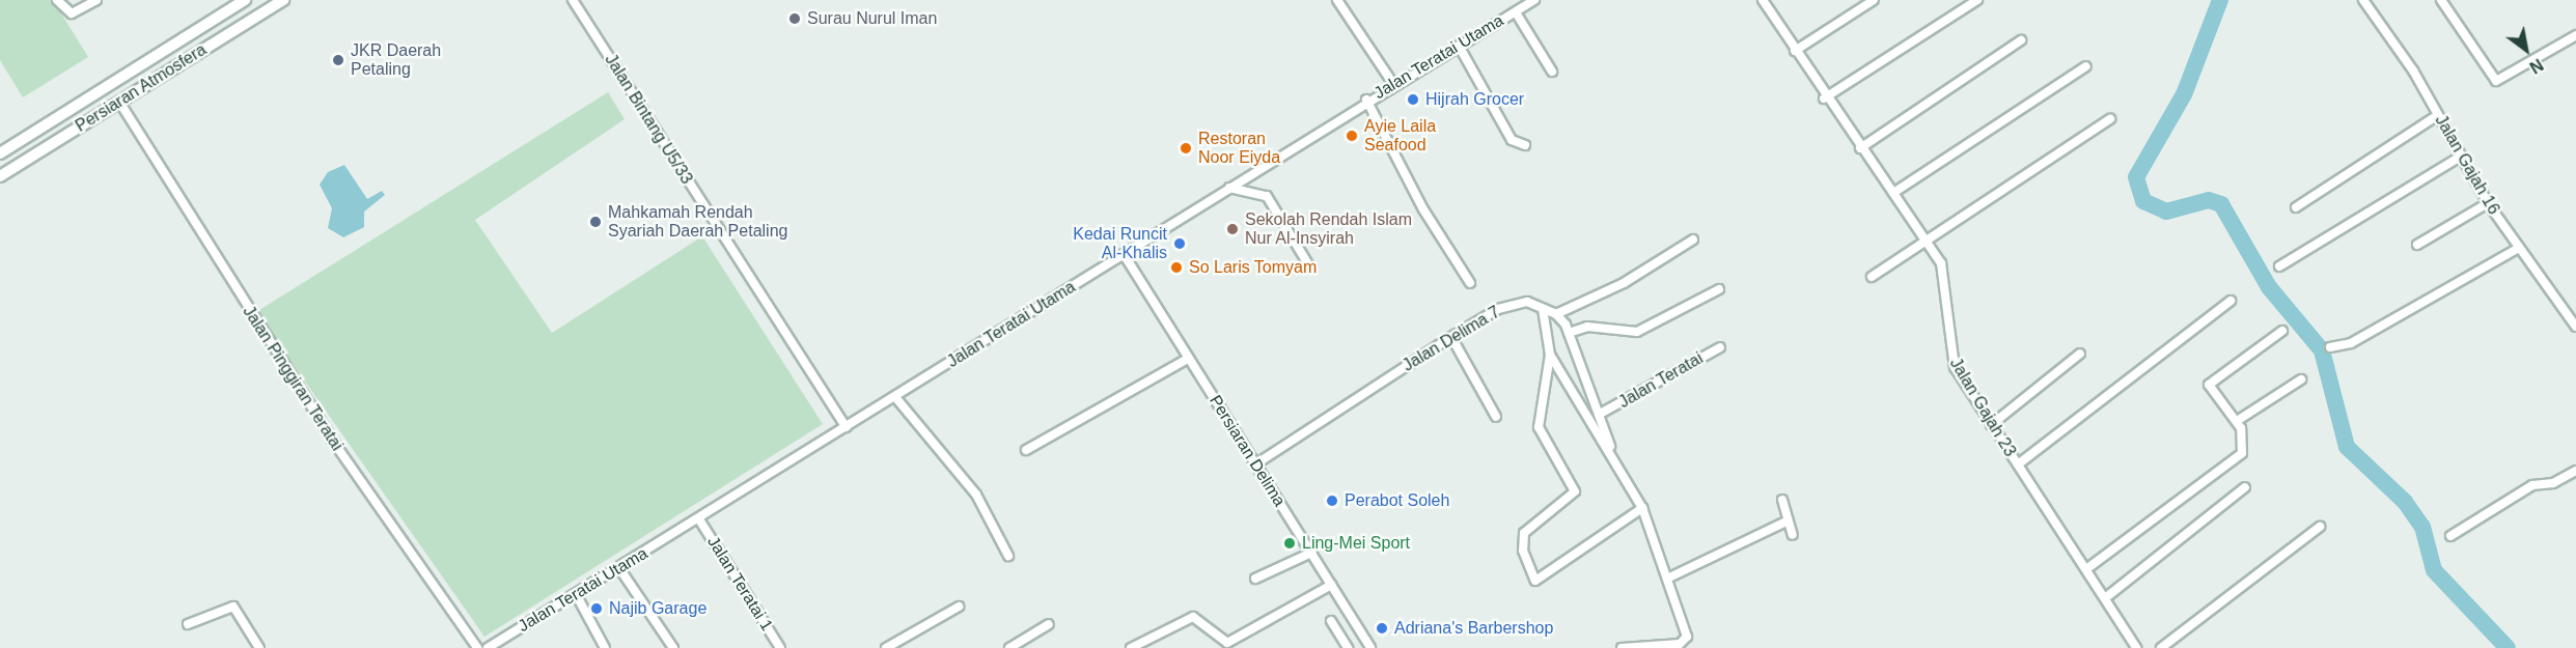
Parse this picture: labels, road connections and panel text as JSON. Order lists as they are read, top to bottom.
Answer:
{
  "streets": {
    "street": [
      "Jalan Teratai Utama",
      "Persiaran Atmosfera",
      "Jalan Bintang U5/33",
      "Jalan Gajah 16",
      "Jalan Delima 7",
      "Jalan Pinggiran Teratai",
      "Jalan Teratai",
      "Jalan Gajah 23",
      "Persiaran Delima",
      "Jalan Teratai 1"
    ]
  },
  "crossings": [
    ["Jalan Teratai Utama", "Jalan Bintang U5/33"],
    ["Jalan Teratai Utama", "Persiaran Delima"],
    ["Jalan Teratai Utama", "Jalan Teratai 1"],
    ["Persiaran Atmosfera", "Jalan Pinggiran Teratai"],
    ["Jalan Delima 7", "Persiaran Delima"]
  ],
  "places": [
    "Surau Nurul Iman",
    "JKR Daerah Petaling",
    "Hijrah Grocer",
    "Ayie Laila Seafood",
    "Restoran Noor Eiyda",
    "Mahkamah Rendah Syariah Daerah Petaling",
    "Sekolah Rendah Islam Nur Al-Insyirah",
    "Kedai Runcit Al-Khalis",
    "So Laris Tomyam",
    "Perabot Soleh",
    "Ling-Mei Sport",
    "Najib Garage",
    "Adriana's Barbershop"
  ],
  "north": "bottom right"
}
